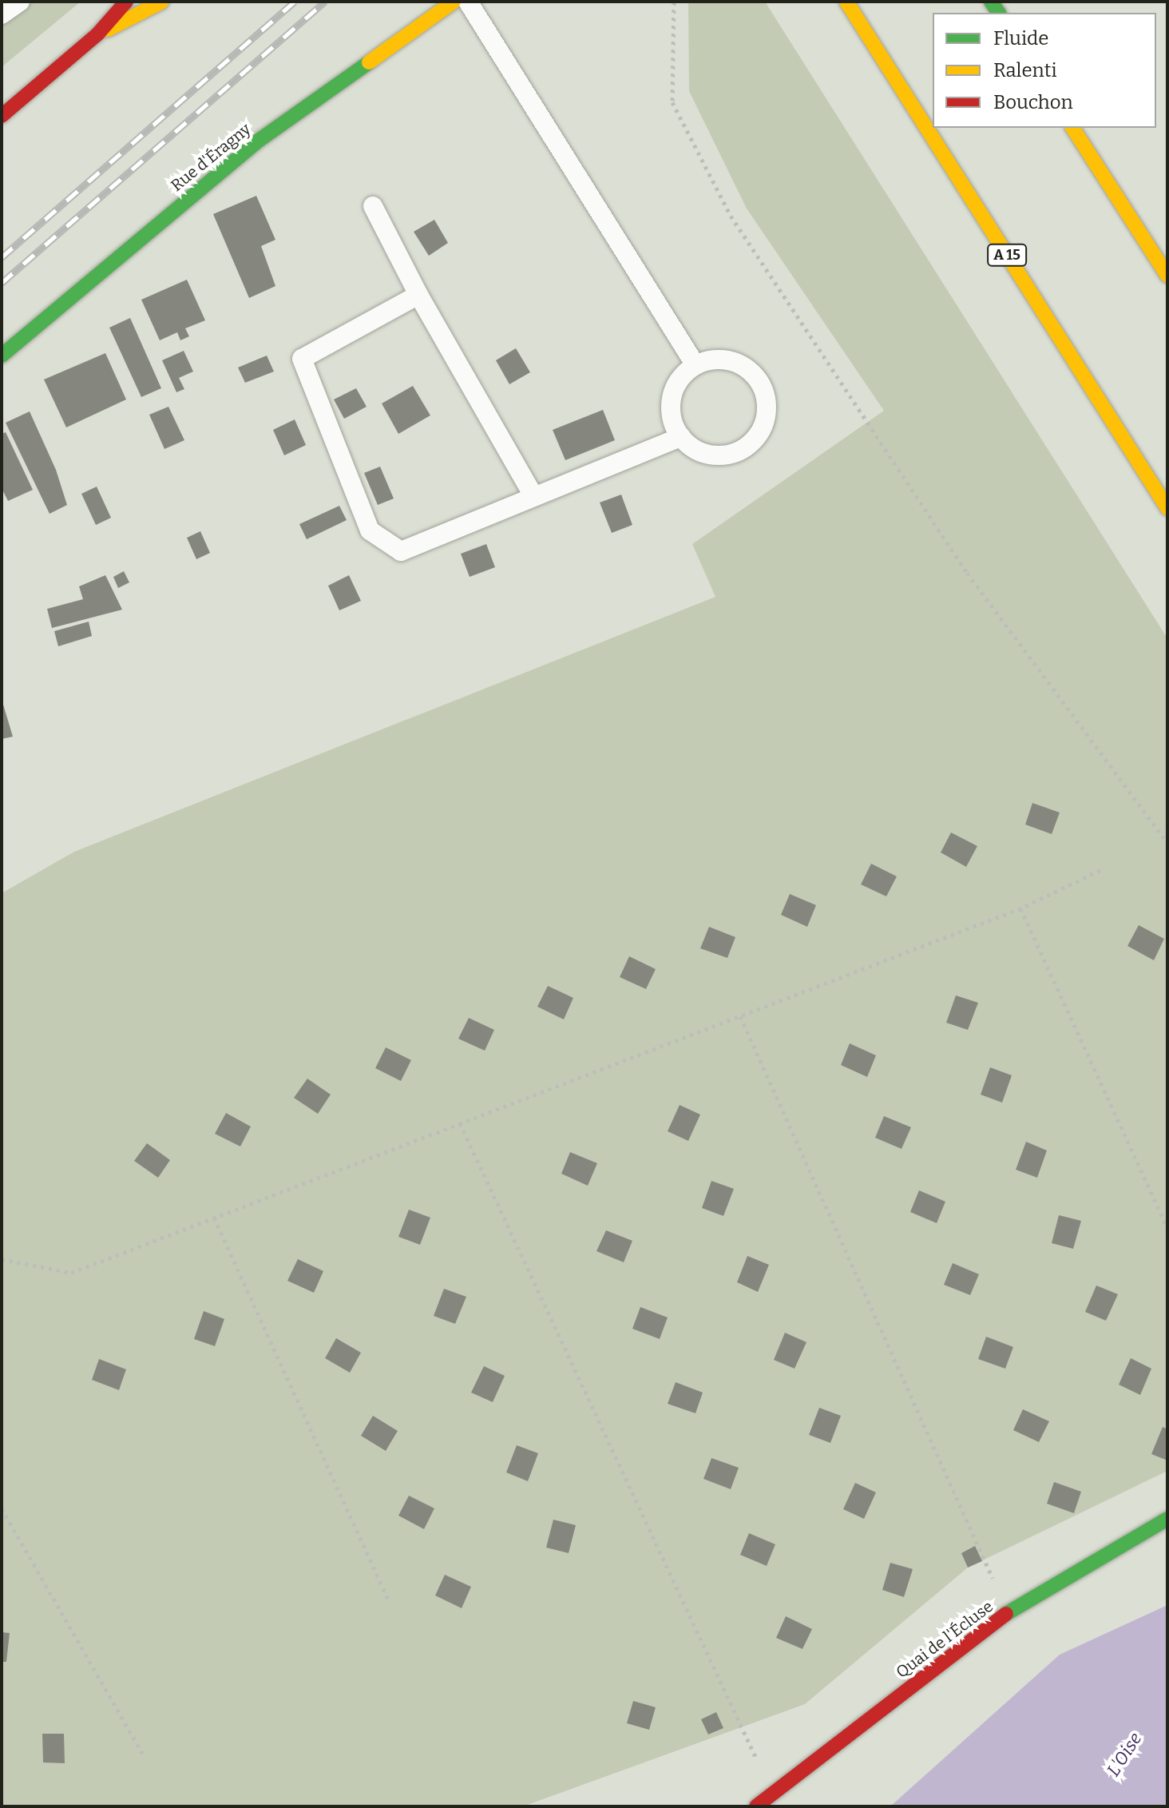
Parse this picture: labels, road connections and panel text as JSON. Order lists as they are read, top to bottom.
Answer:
{
  "streets": {
    "main road": ["Rue d'Éragny", "A 15", "Quai de l'Écluse"]
  },
  "water": ["L'Oise"],
  "legend": ["Fluide", "Ralenti", "Bouchon"]
}
